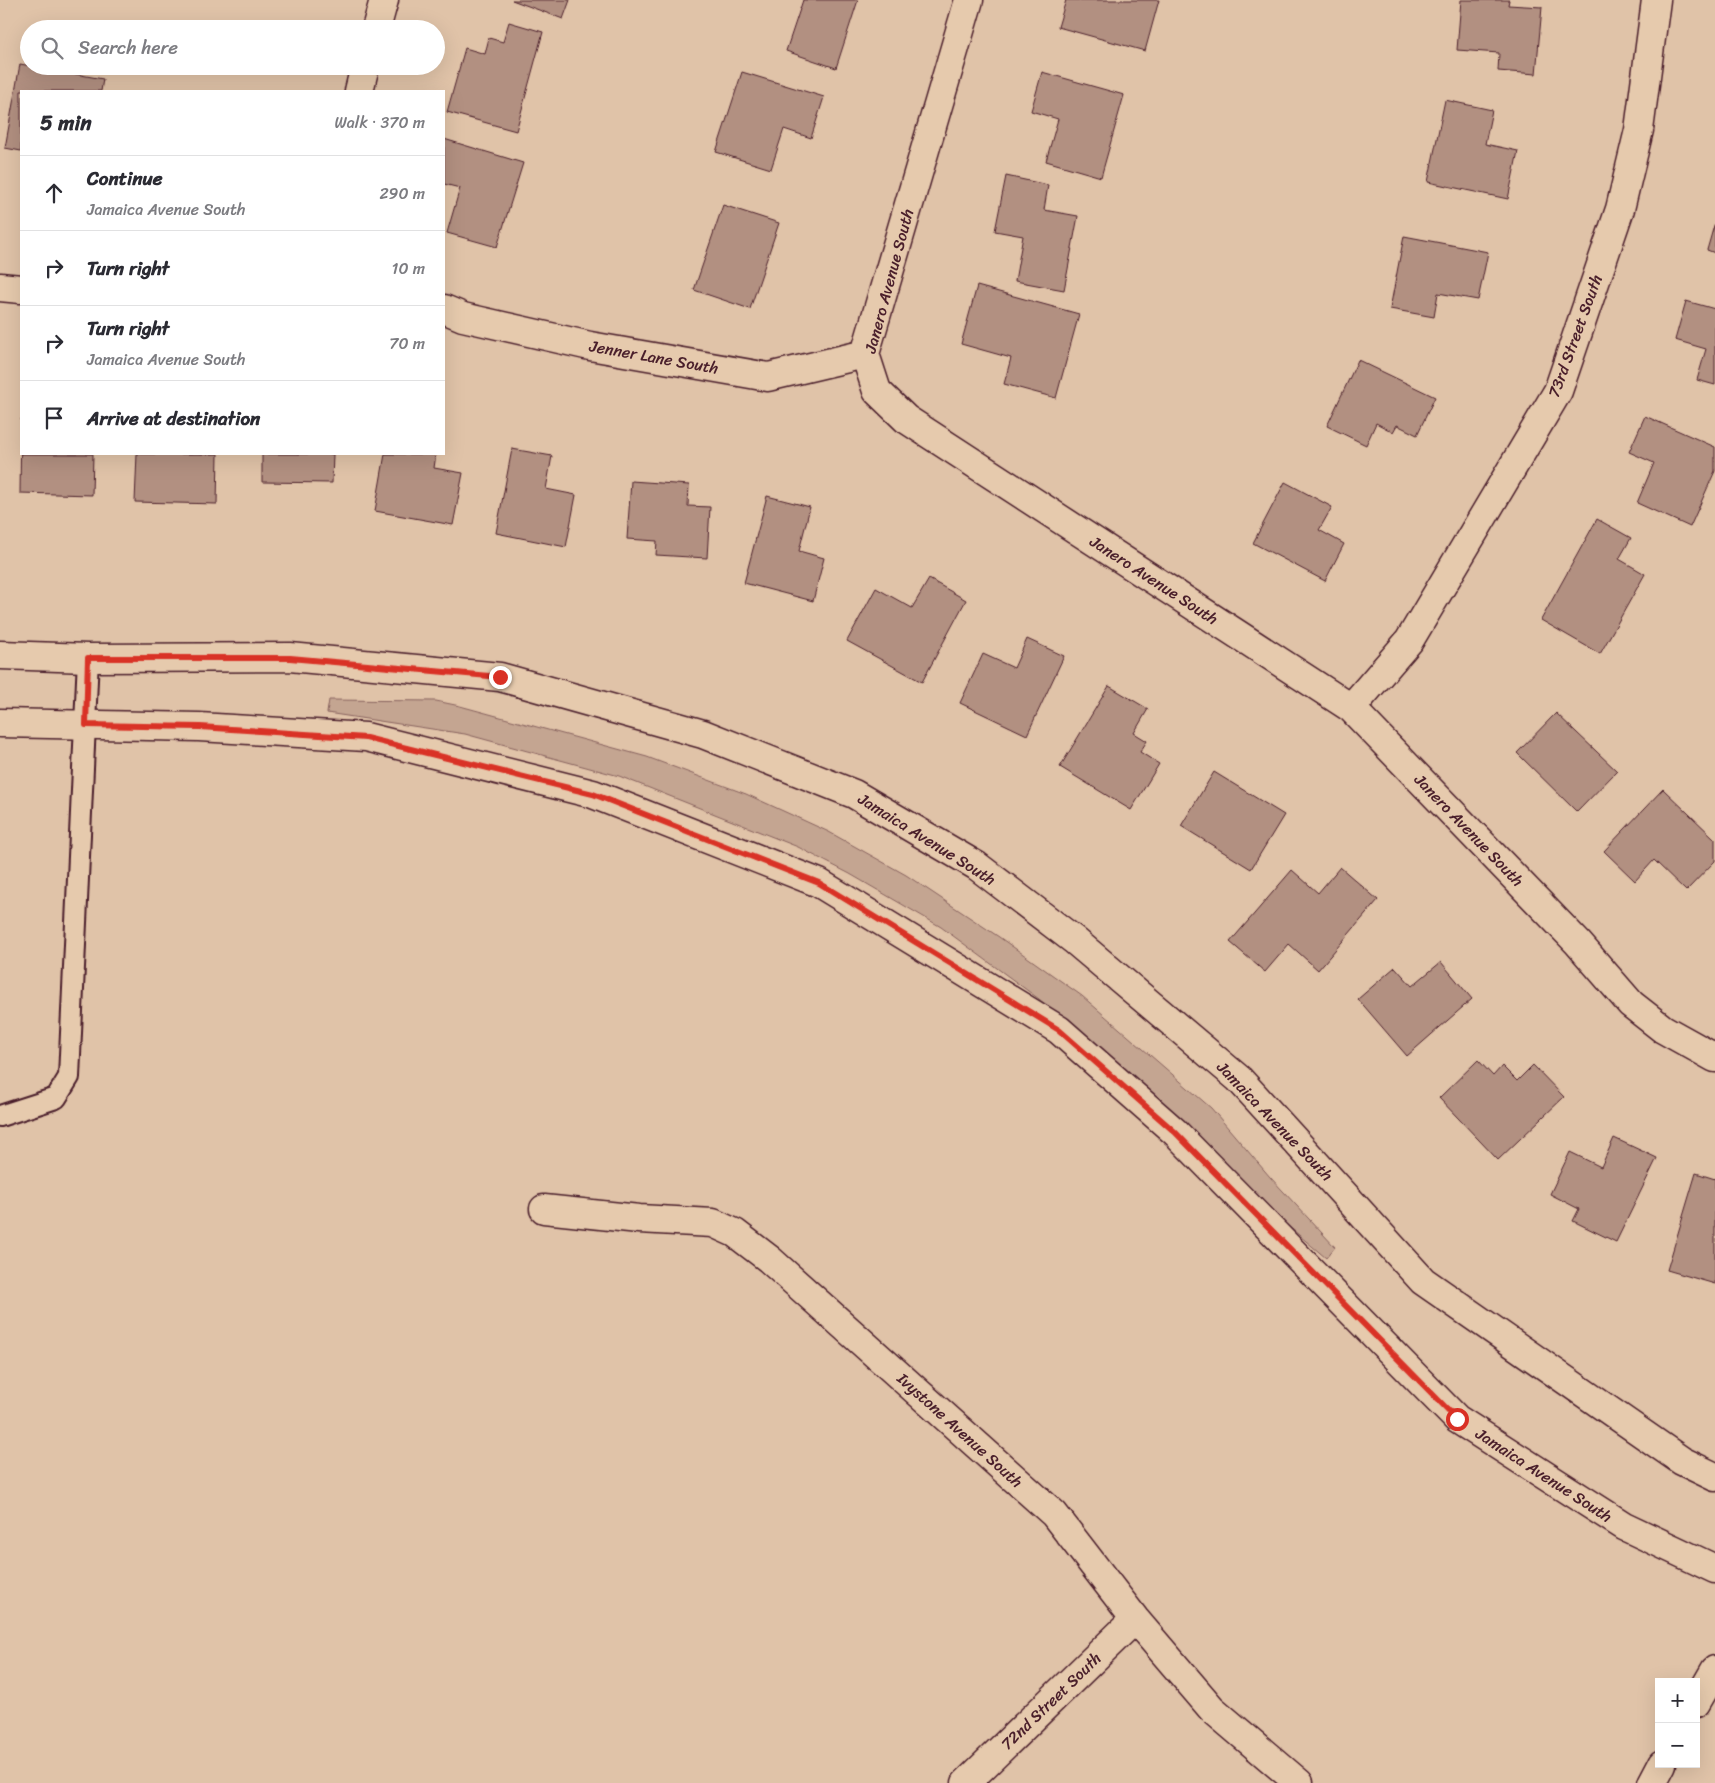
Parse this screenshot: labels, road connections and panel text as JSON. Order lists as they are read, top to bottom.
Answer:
{
  "streets": {
    "street": [
      "Janero Avenue South",
      "73rd Street South",
      "Jenner Lane South",
      "Jamaica Avenue South",
      "Ivystone Avenue South",
      "72nd Street South"
    ]
  },
  "crossings": [
    ["Janero Avenue South", "73rd Street South"],
    ["Janero Avenue South", "Jenner Lane South"],
    ["Ivystone Avenue South", "72nd Street South"]
  ],
  "page": {
    "search": "Search here",
    "heading": ["5 min", "Walk · 370 m"],
    "list": [
      ["Continue", "Jamaica Avenue South", "290 m"],
      ["Turn right", "10 m"],
      ["Turn right", "Jamaica Avenue South", "70 m"],
      "Arrive at destination"
    ],
    "map_buttons": ["+", "−"]
  }
}
